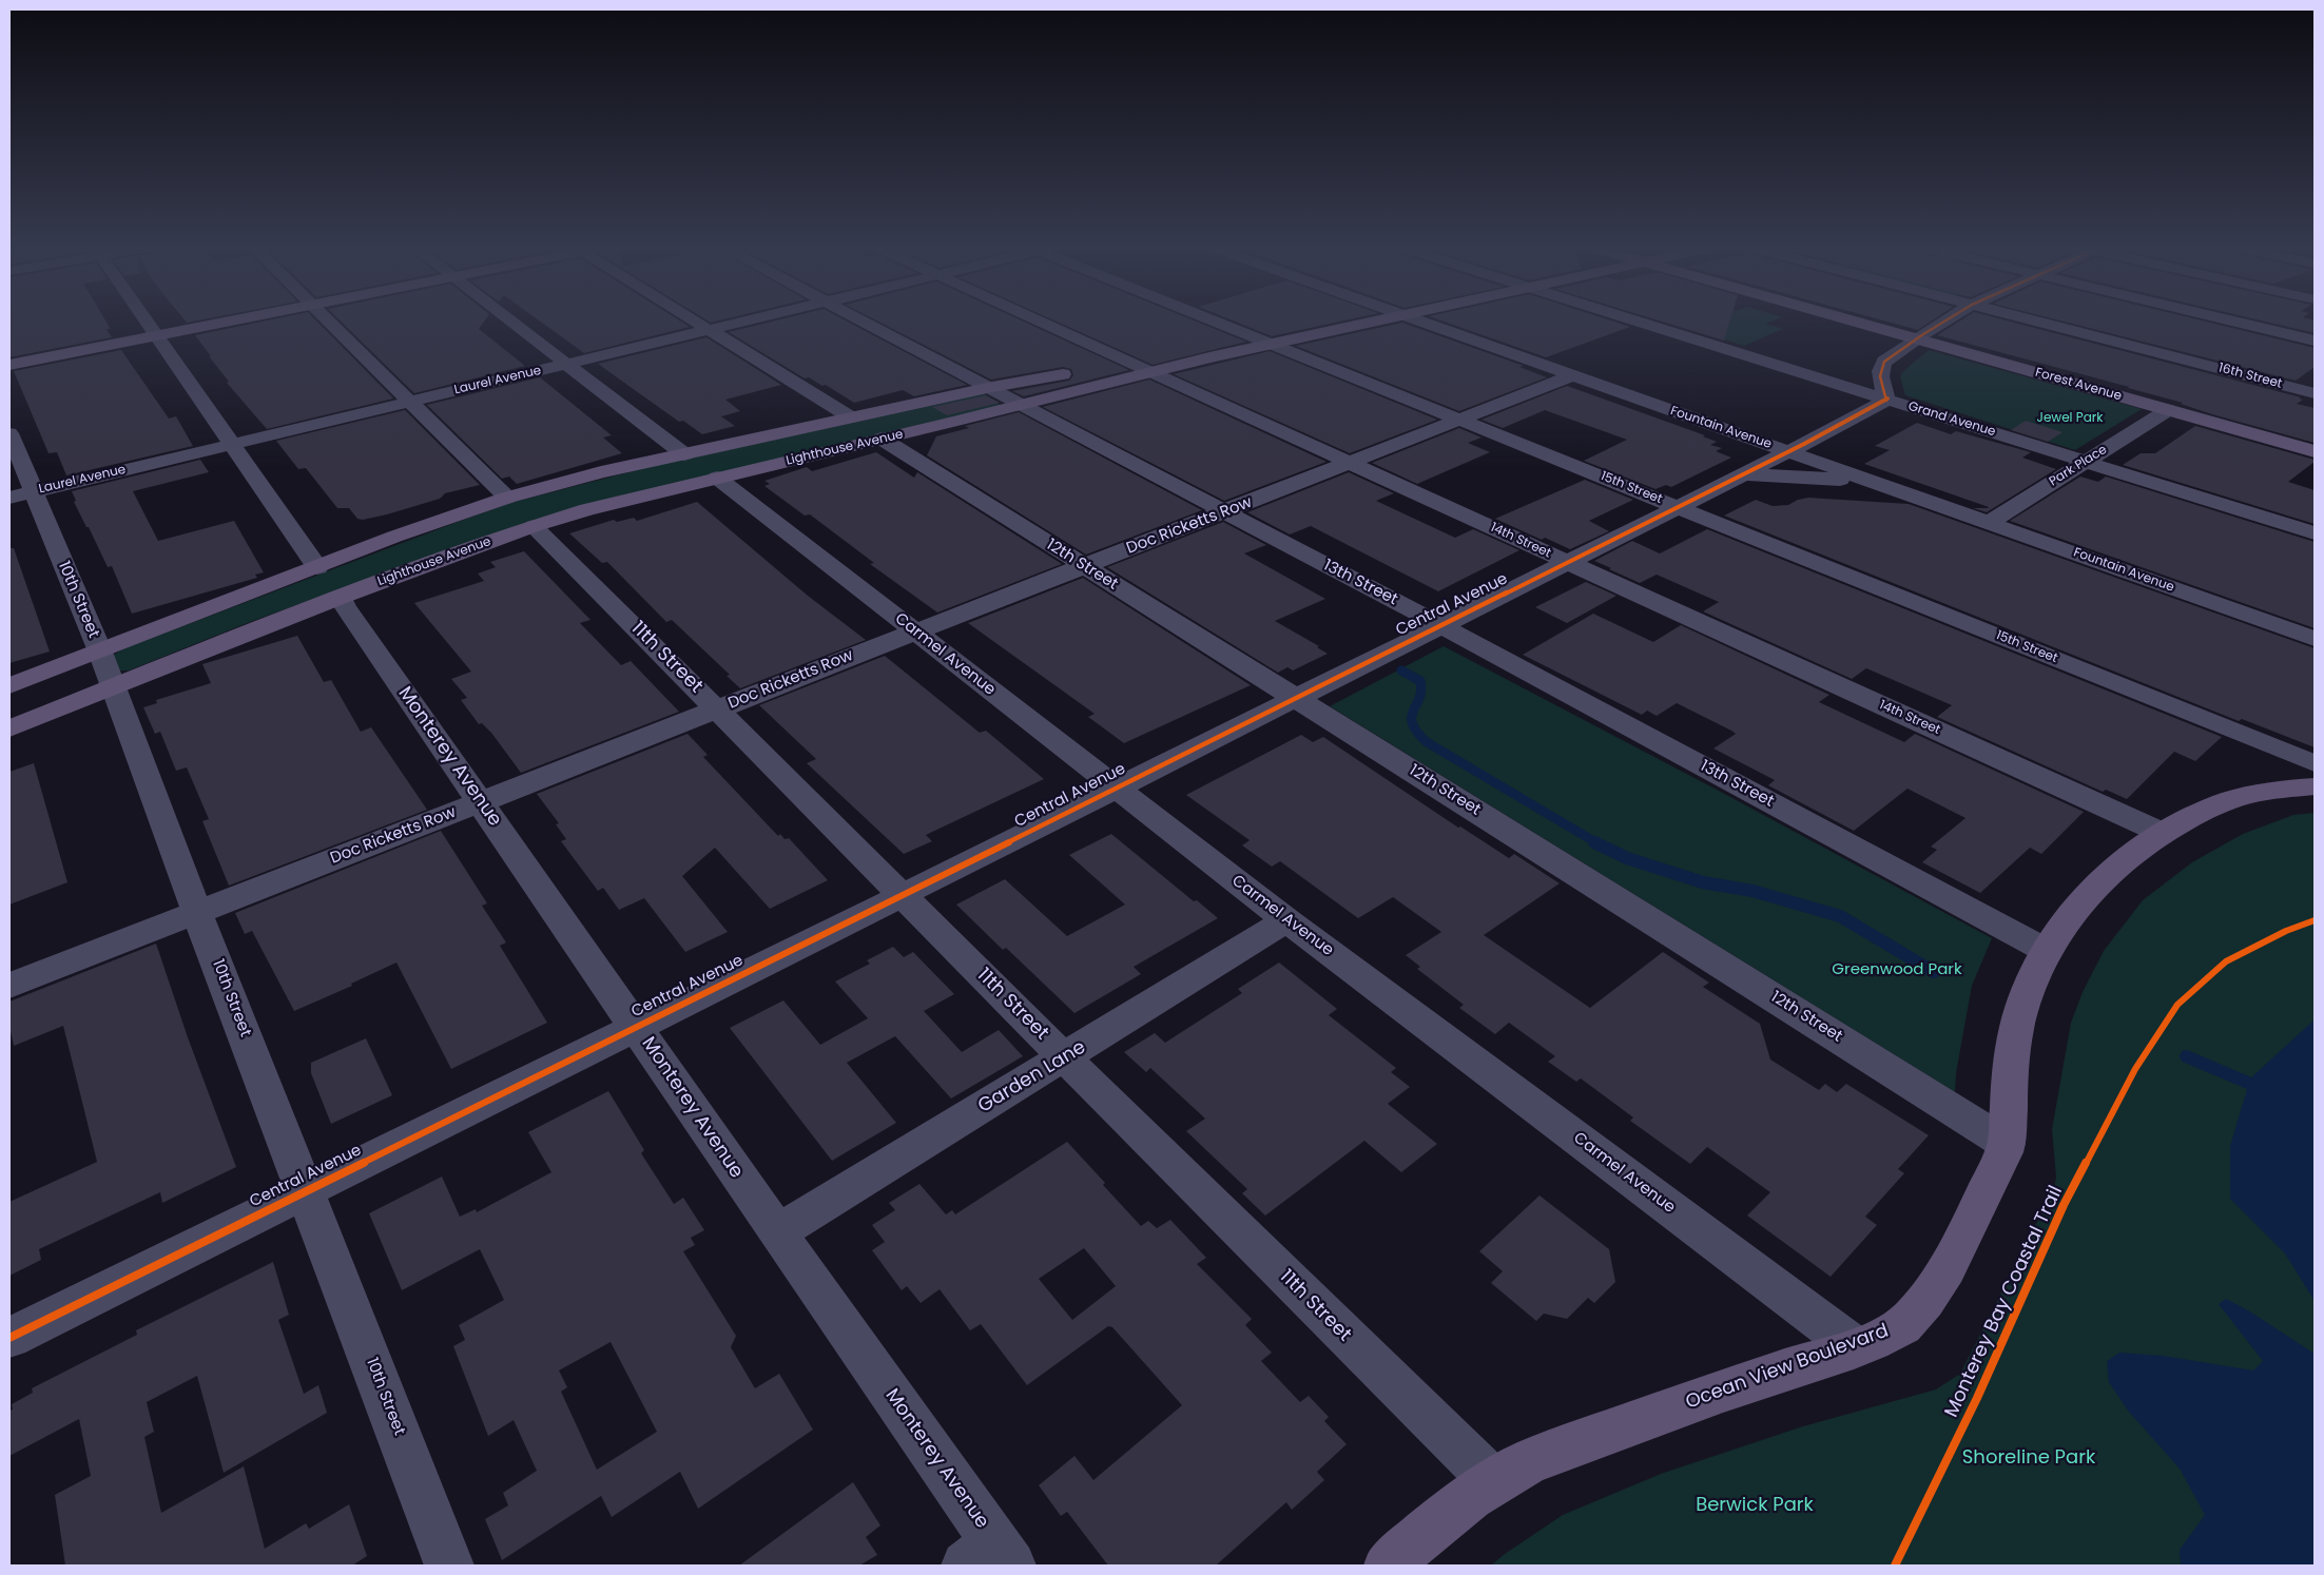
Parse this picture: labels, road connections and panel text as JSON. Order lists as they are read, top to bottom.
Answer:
{
  "streets": {
    "main road": ["Forest Avenue", "Lighthouse Avenue", "Ocean View Boulevard"],
    "street": [
      "16th Street",
      "Laurel Avenue",
      "Grand Avenue",
      "Fountain Avenue",
      "Park Place",
      "15th Street",
      "Doc Ricketts Row",
      "14th Street",
      "12th Street",
      "13th Street",
      "10th Street",
      "Central Avenue",
      "Carmel Avenue",
      "11th Street",
      "Monterey Avenue",
      "Garden Lane"
    ],
    "cycle path": ["Monterey Bay Coastal Trail"]
  },
  "crossings": [
    ["Laurel Avenue", "10th Street"],
    ["Forest Avenue", "Park Place"],
    ["Grand Avenue", "Park Place"],
    ["Grand Avenue", "Central Avenue"],
    ["Fountain Avenue", "Park Place"],
    ["Fountain Avenue", "Doc Ricketts Row"],
    ["Fountain Avenue", "Central Avenue"],
    ["Lighthouse Avenue", "15th Street"],
    ["Lighthouse Avenue", "14th Street"],
    ["Lighthouse Avenue", "12th Street"],
    ["Lighthouse Avenue", "13th Street"],
    ["Lighthouse Avenue", "10th Street"],
    ["Lighthouse Avenue", "Carmel Avenue"],
    ["Lighthouse Avenue", "11th Street"],
    ["Lighthouse Avenue", "Monterey Avenue"],
    ["15th Street", "Doc Ricketts Row"],
    ["15th Street", "Central Avenue"],
    ["Doc Ricketts Row", "14th Street"],
    ["Doc Ricketts Row", "12th Street"],
    ["Doc Ricketts Row", "13th Street"],
    ["Doc Ricketts Row", "10th Street"],
    ["Doc Ricketts Row", "Carmel Avenue"],
    ["Doc Ricketts Row", "11th Street"],
    ["Doc Ricketts Row", "Monterey Avenue"],
    ["14th Street", "Central Avenue"],
    ["14th Street", "Ocean View Boulevard"],
    ["12th Street", "Central Avenue"],
    ["12th Street", "Ocean View Boulevard"],
    ["13th Street", "Central Avenue"],
    ["13th Street", "Ocean View Boulevard"],
    ["10th Street", "Central Avenue"],
    ["Central Avenue", "Carmel Avenue"],
    ["Central Avenue", "11th Street"],
    ["Central Avenue", "Monterey Avenue"],
    ["Carmel Avenue", "Garden Lane"],
    ["Carmel Avenue", "Ocean View Boulevard"],
    ["11th Street", "Garden Lane"],
    ["11th Street", "Ocean View Boulevard"],
    ["Monterey Avenue", "Garden Lane"]
  ],
  "parks": [
    "Jewel Park",
    "Greenwood Park",
    "Shoreline Park",
    "Berwick Park"
  ]
}
